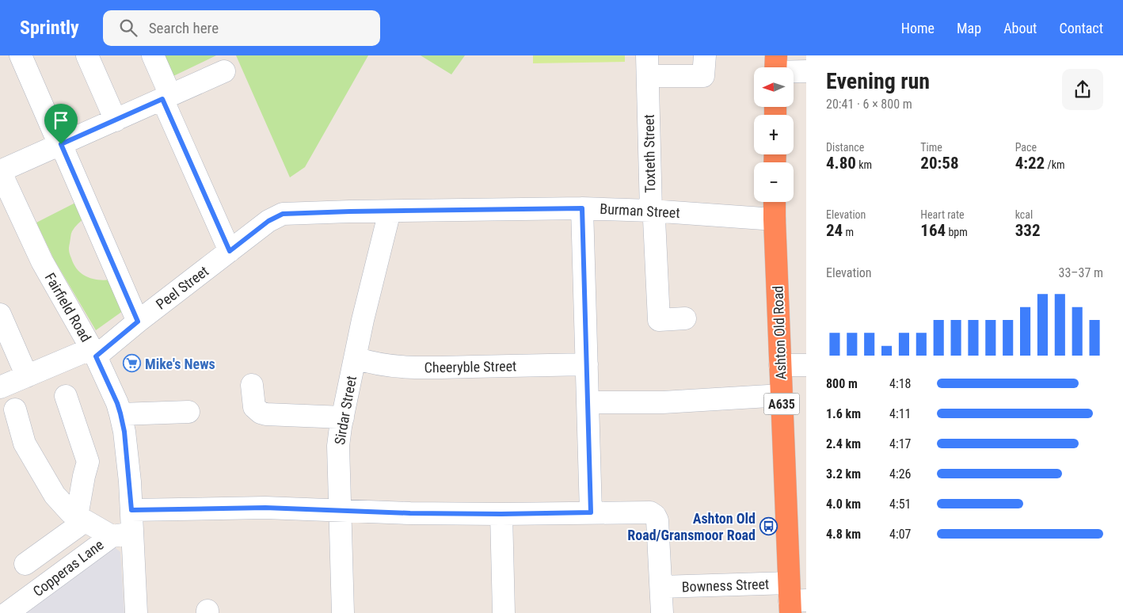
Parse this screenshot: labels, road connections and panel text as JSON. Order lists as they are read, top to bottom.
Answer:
{
  "streets": {
    "highway": ["Ashton Old Road", "A635"],
    "street": [
      "Toxteth Street",
      "Burman Street",
      "Peel Street",
      "Fairfield Road",
      "Cheeryble Street",
      "Sirdar Street",
      "Copperas Lane",
      "Bowness Street"
    ]
  },
  "crossings": [
    ["Toxteth Street", "Burman Street"],
    ["Burman Street", "Peel Street"],
    ["Burman Street", "Ashton Old Road"],
    ["Burman Street", "Sirdar Street"],
    ["Peel Street", "Fairfield Road"],
    ["Fairfield Road", "Copperas Lane"],
    ["Ashton Old Road", "Bowness Street"],
    ["Cheeryble Street", "Sirdar Street"]
  ],
  "places": {
    "supermarket": ["Mike's News"],
    "bus stop": ["Ashton Old Road/Gransmoor Road"]
  },
  "north": "left",
  "page": {
    "header": "Sprintly",
    "search": "Search here",
    "nav": [
      "Home",
      "Map",
      "About",
      "Contact"
    ],
    "heading": ["Evening run", "20:41 · 6 × 800 m"],
    "map_buttons": ["+", "−"],
    "stats": [
      ["Distance", "4.80 km"],
      ["Time", "20:58"],
      ["Pace", "4:22 /km"],
      ["Elevation", "24 m"],
      ["Heart rate", "164 bpm"],
      ["kcal", "332"]
    ],
    "chart": ["Elevation", "33–37 m"],
    "list": [
      {
        "name": "800 m",
        "note": "4:18"
      },
      {
        "name": "1.6 km",
        "note": "4:11"
      },
      {
        "name": "2.4 km",
        "note": "4:17"
      },
      {
        "name": "3.2 km",
        "note": "4:26"
      },
      {
        "name": "4.0 km",
        "note": "4:51"
      },
      {
        "name": "4.8 km",
        "note": "4:07"
      }
    ]
  }
}
